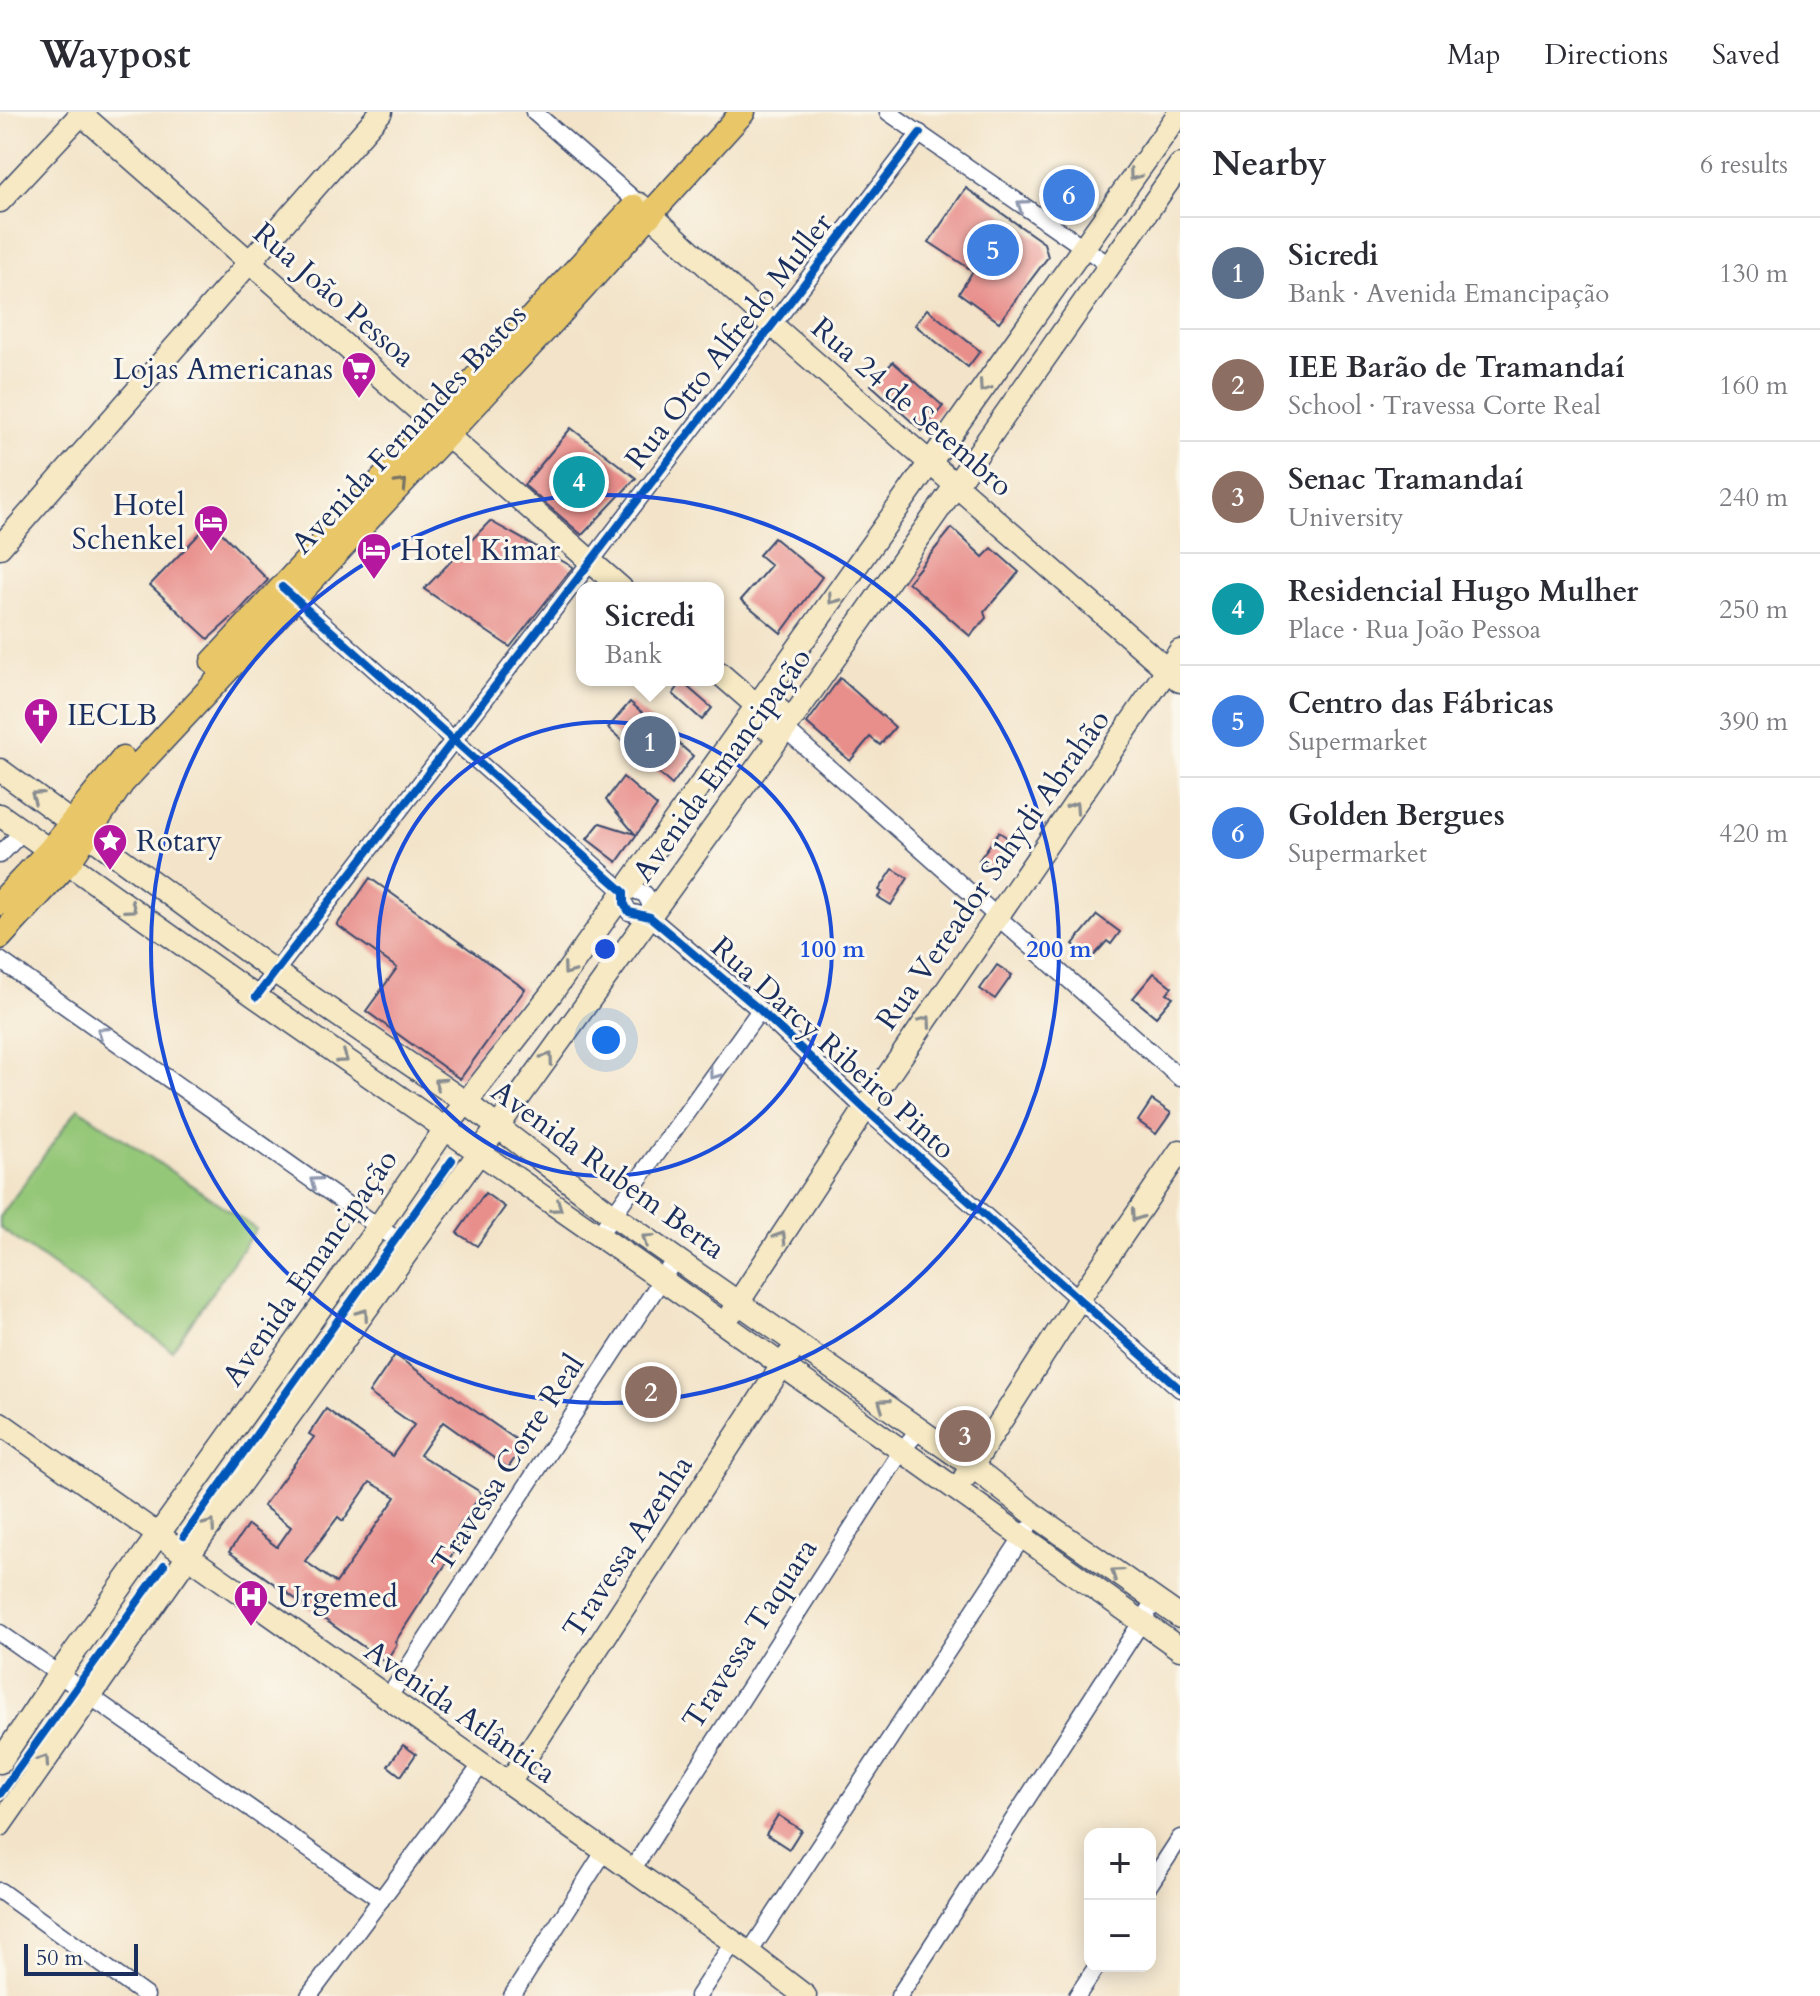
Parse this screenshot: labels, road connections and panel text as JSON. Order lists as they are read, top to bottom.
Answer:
{
  "streets": {
    "main road": [
      "Rua João Pessoa",
      "Rua 24 de Setembro",
      "Avenida Fernandes Bastos",
      "Avenida Emancipação",
      "Rua Vereador Sahydi Abrahão",
      "Avenida Rubem Berta",
      "Travessa Azenha",
      "Avenida Atlântica"
    ],
    "street": [
      "Rua Otto Alfredo Muller",
      "Rua Darcy Ribeiro Pinto",
      "Travessa Corte Real",
      "Travessa Taquara"
    ]
  },
  "crossings": [
    ["Rua João Pessoa", "Rua Otto Alfredo Muller"],
    ["Rua João Pessoa", "Avenida Fernandes Bastos"],
    ["Rua Otto Alfredo Muller", "Rua 24 de Setembro"],
    ["Rua Otto Alfredo Muller", "Rua Darcy Ribeiro Pinto"],
    ["Rua Otto Alfredo Muller", "Avenida Rubem Berta"],
    ["Rua 24 de Setembro", "Avenida Fernandes Bastos"],
    ["Rua 24 de Setembro", "Avenida Emancipação"],
    ["Rua 24 de Setembro", "Rua Vereador Sahydi Abrahão"],
    ["Avenida Fernandes Bastos", "Rua Darcy Ribeiro Pinto"],
    ["Avenida Fernandes Bastos", "Avenida Rubem Berta"],
    ["Avenida Emancipação", "Rua Darcy Ribeiro Pinto"],
    ["Avenida Emancipação", "Avenida Rubem Berta"],
    ["Avenida Emancipação", "Avenida Atlântica"],
    ["Rua Vereador Sahydi Abrahão", "Rua Darcy Ribeiro Pinto"],
    ["Rua Vereador Sahydi Abrahão", "Avenida Rubem Berta"],
    ["Avenida Rubem Berta", "Travessa Corte Real"],
    ["Avenida Rubem Berta", "Travessa Azenha"],
    ["Avenida Rubem Berta", "Travessa Taquara"],
    ["Travessa Corte Real", "Avenida Atlântica"],
    ["Travessa Azenha", "Avenida Atlântica"],
    ["Travessa Taquara", "Avenida Atlântica"]
  ],
  "one_way": ["Rua Vereador Sahydi Abrahão"],
  "places": {
    "supermarket": ["Lojas Americanas"],
    "hotel": ["Hotel Schenkel", "Hotel Kimar"],
    "church": ["IECLB"],
    "place": ["Rotary"],
    "hospital": ["Urgemed"]
  },
  "scale_bar": "50 m",
  "page": {
    "header": "Waypost",
    "nav": ["Map", "Directions", "Saved"],
    "heading": ["Nearby", "6 results"],
    "pins": [
      "6",
      "5",
      "4",
      "1",
      "2",
      "3"
    ],
    "list": [
      {
        "mark": "1",
        "name": "Sicredi",
        "note": "Bank · Avenida Emancipação",
        "value": "130 m"
      },
      {
        "mark": "2",
        "name": "IEE Barão de Tramandaí",
        "note": "School · Travessa Corte Real",
        "value": "160 m"
      },
      {
        "mark": "3",
        "name": "Senac Tramandaí",
        "note": "University",
        "value": "240 m"
      },
      {
        "mark": "4",
        "name": "Residencial Hugo Mulher",
        "note": "Place · Rua João Pessoa",
        "value": "250 m"
      },
      {
        "mark": "5",
        "name": "Centro das Fábricas",
        "note": "Supermarket",
        "value": "390 m"
      },
      {
        "mark": "6",
        "name": "Golden Bergues",
        "note": "Supermarket",
        "value": "420 m"
      }
    ],
    "popup": ["Sicredi", "Bank"],
    "map_buttons": ["+", "−"],
    "scale": "50 m"
  },
  "rings": ["100 m", "200 m"]
}
